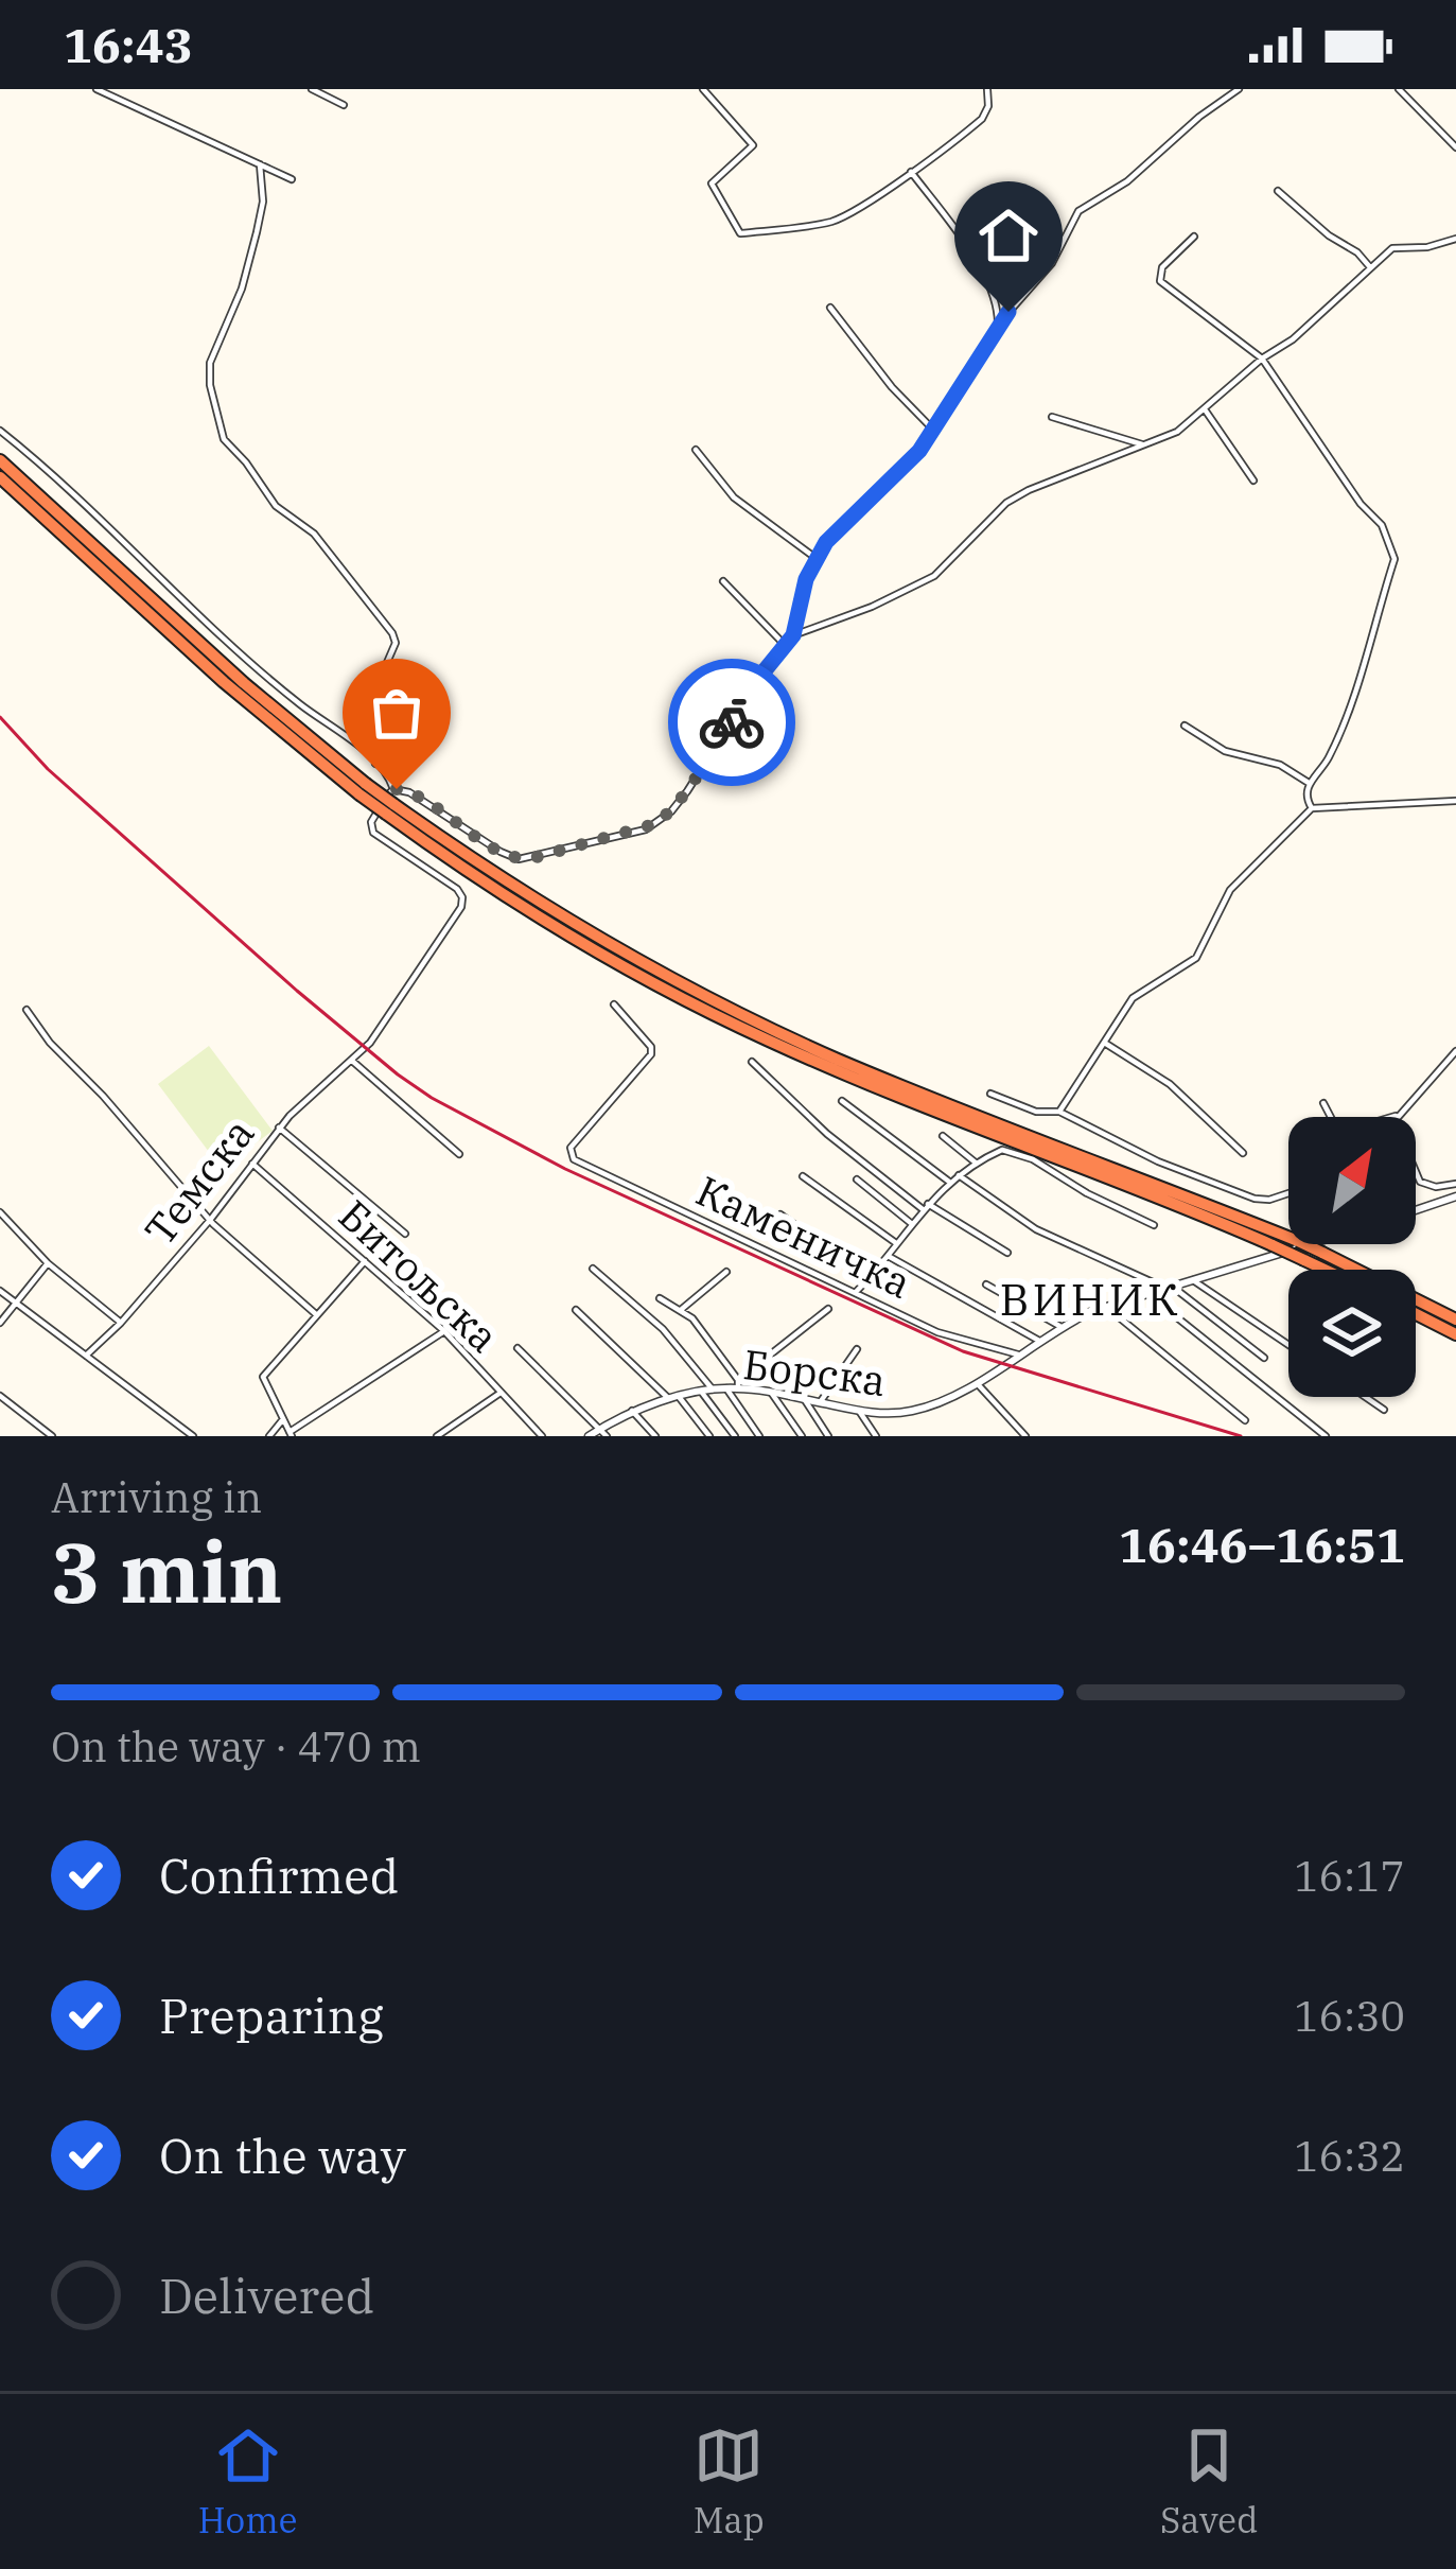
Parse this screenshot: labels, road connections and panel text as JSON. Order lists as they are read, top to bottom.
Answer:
{
  "streets": {
    "street": [
      "Темска",
      "Каменичка",
      "Битољска",
      "Борска"
    ]
  },
  "crossings": [
    ["Темска", "Битољска"],
    ["Каменичка", "Борска"]
  ],
  "districts": ["ВИНИК"],
  "north": "top right",
  "page": {
    "status": "16:43",
    "heading": ["3 min", "Arriving in", "16:46–16:51"],
    "bar": "On the way · 470 m",
    "list": [
      ["Confirmed", "16:17"],
      ["Preparing", "16:30"],
      ["On the way", "16:32"],
      "Delivered"
    ],
    "tabs": ["Home", "Map", "Saved"]
  }
}
